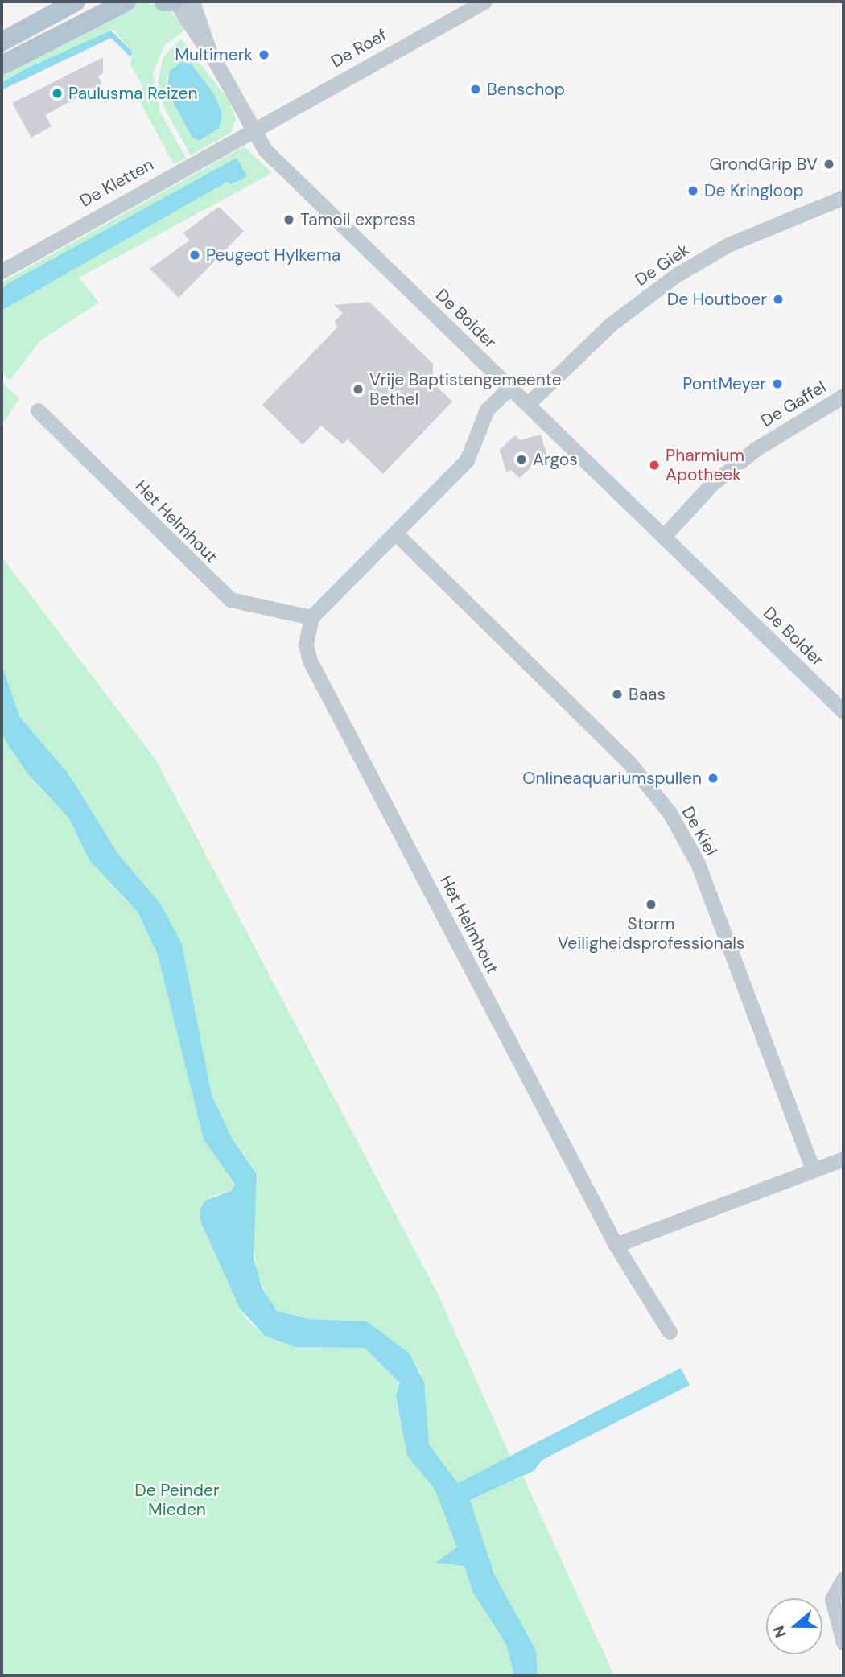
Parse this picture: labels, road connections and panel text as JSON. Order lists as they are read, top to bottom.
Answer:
{
  "streets": {
    "street": [
      "De Roef",
      "De Kletten",
      "De Giek",
      "De Bolder",
      "De Gaffel",
      "Het Helmhout",
      "De Kiel"
    ]
  },
  "crossings": [
    ["De Roef", "De Kletten"],
    ["De Roef", "De Bolder"],
    ["De Kletten", "De Bolder"],
    ["De Giek", "De Bolder"],
    ["De Bolder", "De Gaffel"]
  ],
  "parks": ["De Peinder Mieden"],
  "places": [
    "Multimerk",
    "Benschop",
    "Paulusma Reizen",
    "GrondGrip BV",
    "De Kringloop",
    "Tamoil express",
    "Peugeot Hylkema",
    "De Houtboer",
    "PontMeyer",
    "Vrije Baptistengemeente Bethel",
    "Argos",
    "Pharmium Apotheek",
    "Baas",
    "Onlineaquariumspullen",
    "Storm Veiligheidsprofessionals"
  ],
  "north": "left"
}
